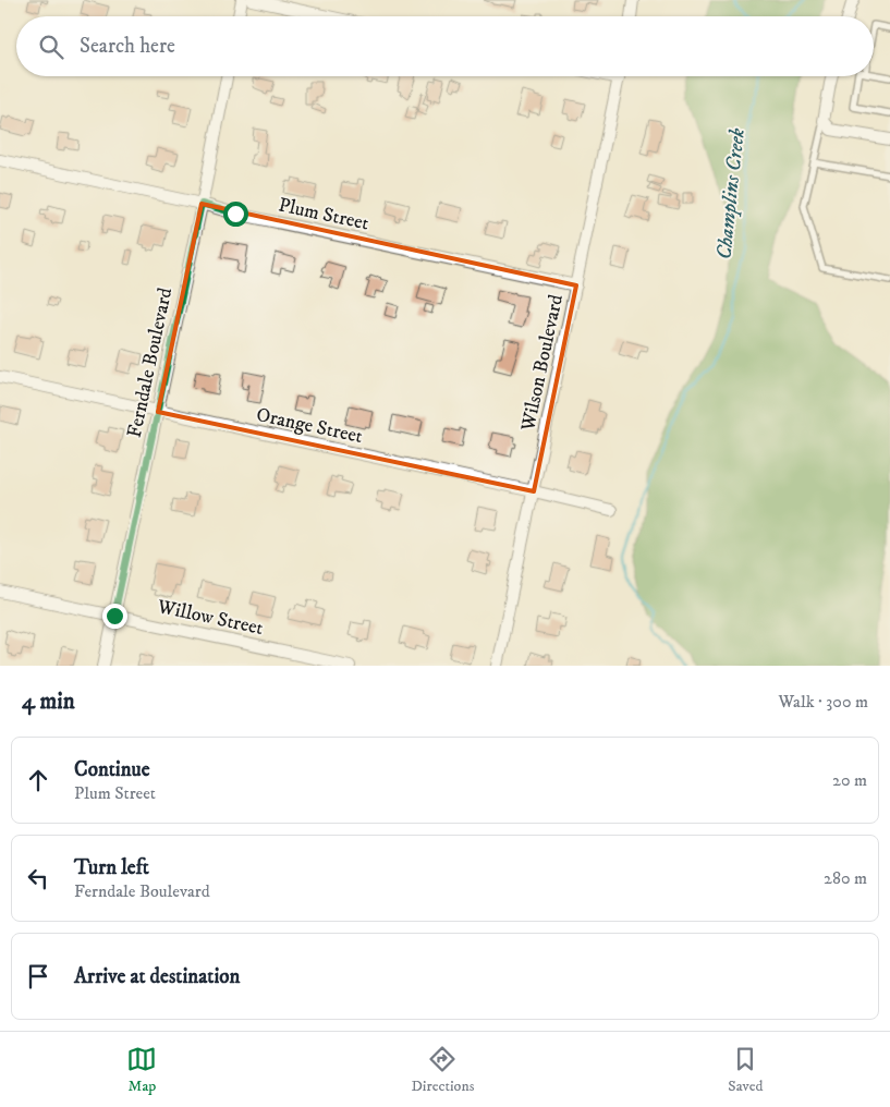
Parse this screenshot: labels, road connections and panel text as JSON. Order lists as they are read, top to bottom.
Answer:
{
  "streets": {
    "street": [
      "Plum Street",
      "Ferndale Boulevard",
      "Wilson Boulevard",
      "Orange Street",
      "Willow Street"
    ]
  },
  "crossings": [
    ["Plum Street", "Ferndale Boulevard"],
    ["Plum Street", "Wilson Boulevard"],
    ["Ferndale Boulevard", "Orange Street"],
    ["Ferndale Boulevard", "Willow Street"],
    ["Wilson Boulevard", "Orange Street"]
  ],
  "water": ["Champlins Creek"],
  "page": {
    "search": "Search here",
    "heading": ["4 min", "Walk · 300 m"],
    "list": [
      ["Continue", "Plum Street", "20 m"],
      ["Turn left", "Ferndale Boulevard", "280 m"],
      "Arrive at destination"
    ],
    "nav": ["Map", "Directions", "Saved"]
  }
}
